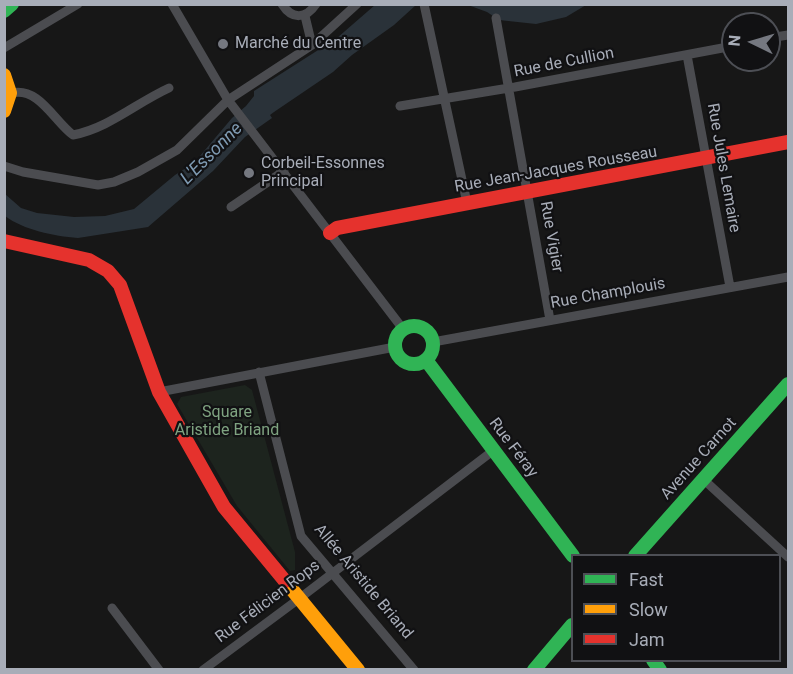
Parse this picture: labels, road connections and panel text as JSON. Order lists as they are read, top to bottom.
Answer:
{
  "streets": {
    "street": [
      "Rue de Cullion",
      "Rue Jules Lemaire",
      "Rue Jean-Jacques Rousseau",
      "Rue Vigier",
      "Rue Champlouis",
      "Rue Féray",
      "Avenue Carnot",
      "Allée Aristide Briand",
      "Rue Félicien Rops"
    ]
  },
  "crossings": [
    ["Rue de Cullion", "Rue Jules Lemaire"],
    ["Rue de Cullion", "Rue Vigier"],
    ["Rue Jules Lemaire", "Rue Jean-Jacques Rousseau"],
    ["Rue Jules Lemaire", "Rue Champlouis"],
    ["Rue Jean-Jacques Rousseau", "Rue Vigier"],
    ["Rue Vigier", "Rue Champlouis"],
    ["Rue Champlouis", "Rue Féray"],
    ["Rue Féray", "Rue Félicien Rops"],
    ["Allée Aristide Briand", "Rue Félicien Rops"]
  ],
  "water": ["L'Essonne"],
  "parks": ["Square Aristide Briand"],
  "places": ["Marché du Centre", "Corbeil-Essonnes Principal"],
  "legend": ["Fast", "Slow", "Jam"],
  "north": "left"
}
